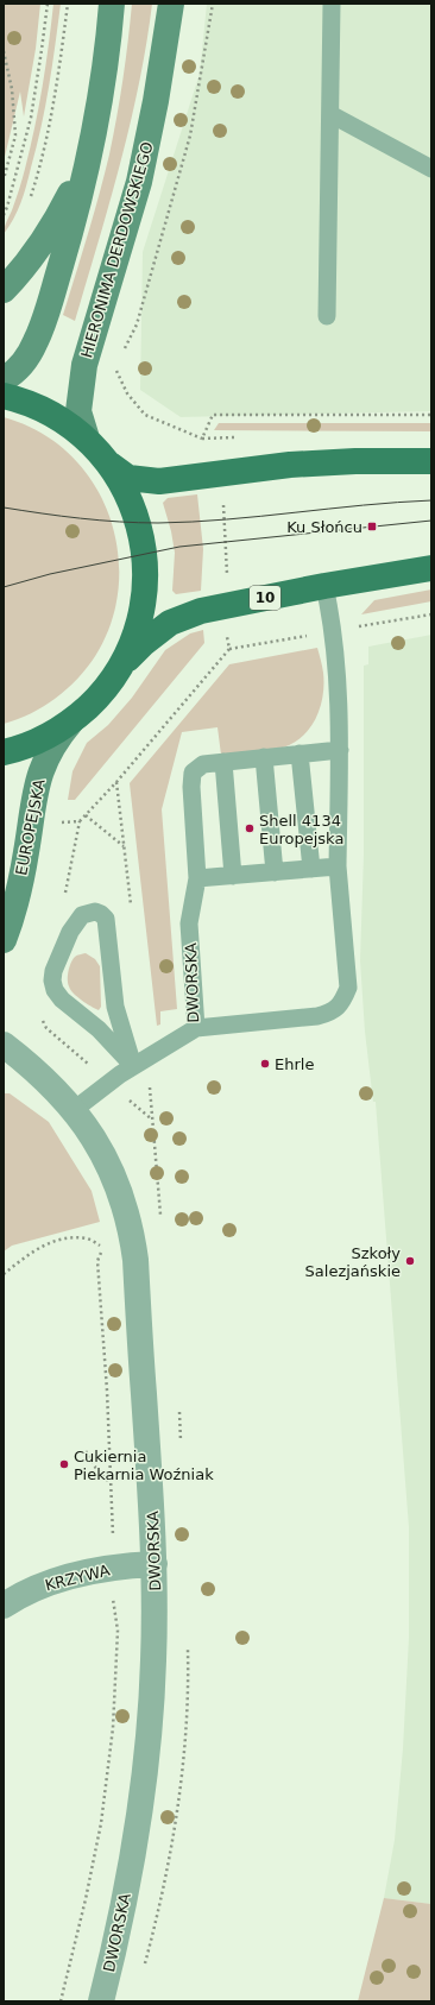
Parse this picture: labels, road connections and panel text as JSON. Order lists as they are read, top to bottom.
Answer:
{
  "streets": {
    "main road": ["HIERONIMA DERDOWSKIEGO", "10", "EUROPEJSKA"],
    "street": ["DWORSKA", "KRZYWA"]
  },
  "crossings": [
    ["10", "EUROPEJSKA"],
    ["DWORSKA", "KRZYWA"]
  ],
  "places": {
    "transit": ["Ku Słońcu"],
    "other": [
      "Shell 4134 Europejska",
      "Ehrle",
      "Szkoły Salezjańskie",
      "Cukiernia Piekarnia Woźniak"
    ]
  }
}
